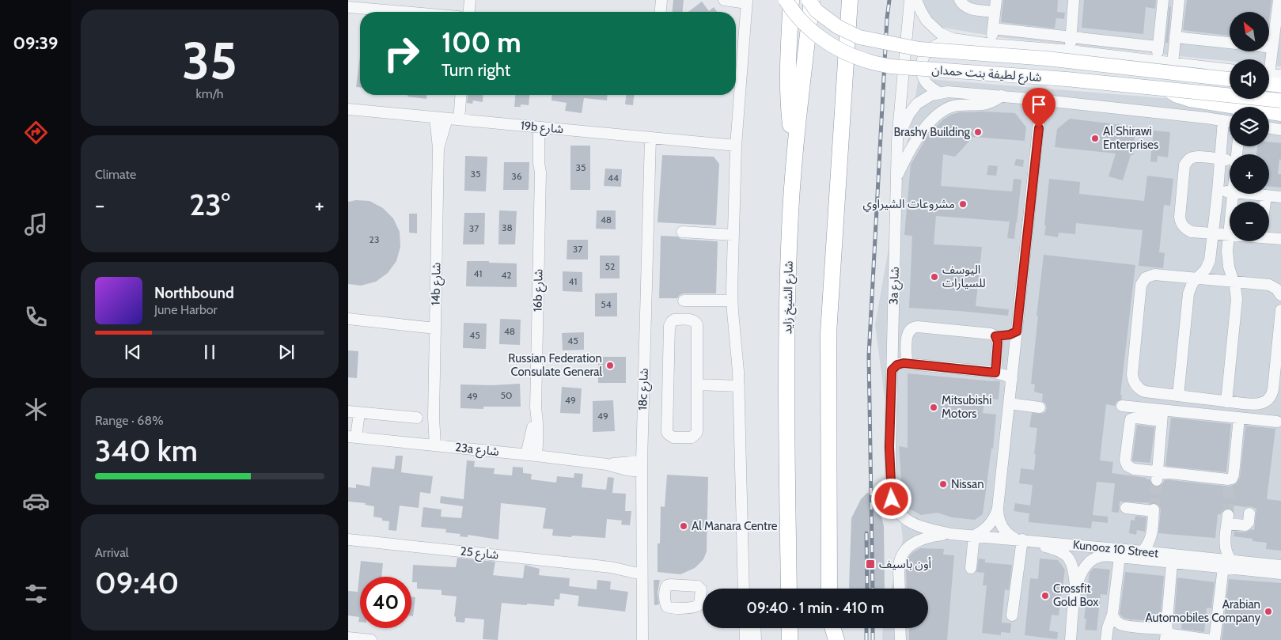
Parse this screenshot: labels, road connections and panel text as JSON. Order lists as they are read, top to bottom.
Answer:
{
  "streets": {
    "highway": ["شارع الشيخ زايد"],
    "main road": ["شارع لطيفة بنت حمدان"],
    "street": [
      "19b شارع",
      "14b شارع",
      "3a شارع",
      "16b شارع",
      "18c شارع",
      "23a شارع",
      "Kunooz 10 Street",
      "شارع 25"
    ]
  },
  "crossings": [
    ["شارع لطيفة بنت حمدان", "3a شارع"],
    ["19b شارع", "14b شارع"],
    ["19b شارع", "16b شارع"],
    ["19b شارع", "18c شارع"],
    ["14b شارع", "23a شارع"],
    ["3a شارع", "Kunooz 10 Street"],
    ["16b شارع", "23a شارع"],
    ["18c شارع", "23a شارع"],
    ["18c شارع", "شارع 25"]
  ],
  "places": {
    "other": [
      "Brashy Building",
      "Al Shirawi Enterprises",
      "مشروعات الشيراوي",
      "اليوسف للسيارات",
      "Russian Federation Consulate General",
      "Mitsubishi Motors",
      "Nissan",
      "Al Manara Centre",
      "Crossfit Gold Box",
      "Arabian Automobiles Company"
    ],
    "transit": ["أون باسيف"]
  },
  "house_numbers": [
    "35",
    "35",
    "36",
    "44",
    "48",
    "38",
    "37",
    "23",
    "37",
    "52",
    "41",
    "42",
    "41",
    "54",
    "48",
    "45",
    "45",
    "50",
    "49",
    "49",
    "49"
  ],
  "north": "top left",
  "page": {
    "tabs": "09:39",
    "tile": [
      ["35", "km/h"],
      "Climate",
      ["Range · 68%", "340 km"],
      ["Arrival", "09:40"]
    ],
    "map_buttons": ["+", "−"],
    "turn": ["100 m", "Turn right"],
    "heat": ["−", "23°", "+"],
    "song": ["Northbound", "June Harbor"],
    "limit": "40",
    "trip": "09:40 · 1 min · 410 m"
  }
}
